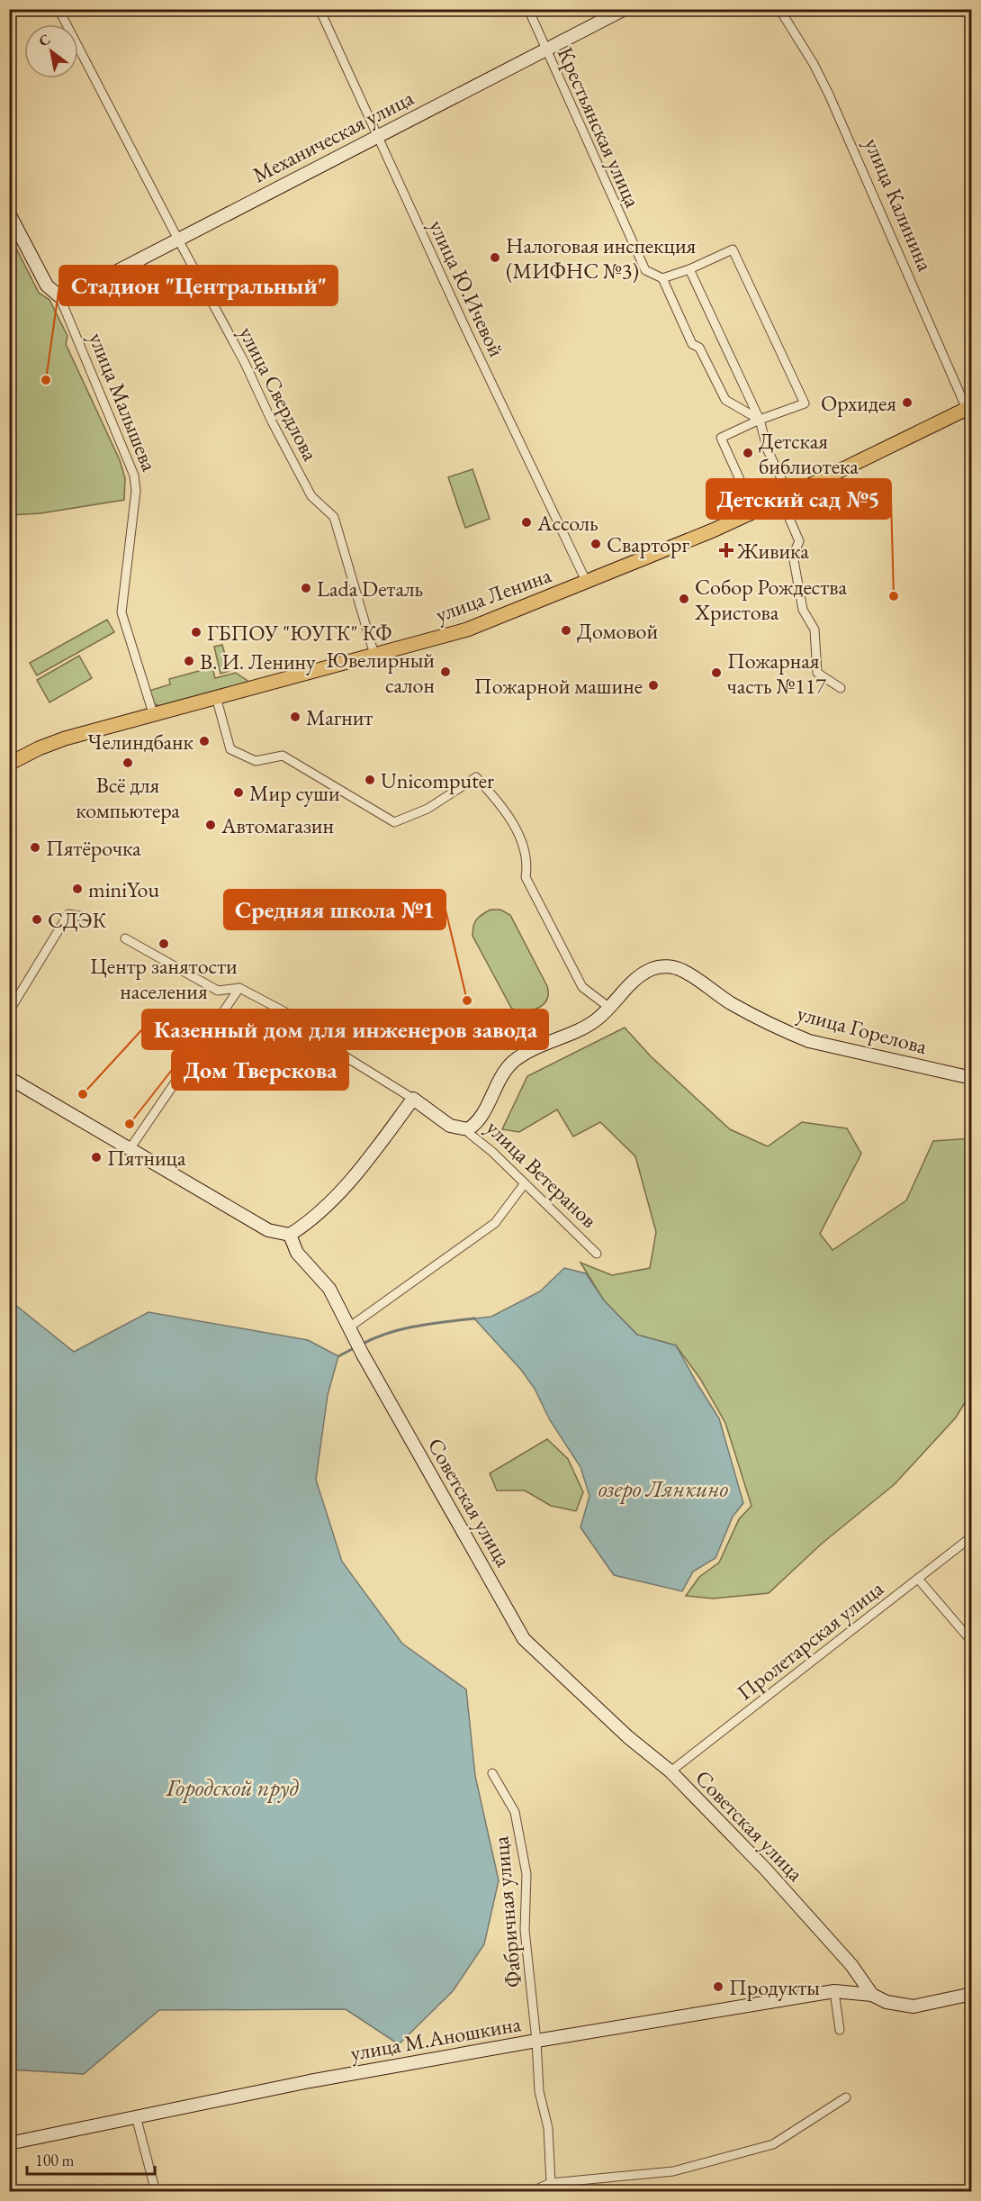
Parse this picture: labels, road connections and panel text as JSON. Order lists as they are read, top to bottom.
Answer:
{
  "streets": {
    "main road": ["улица Ленина"],
    "street": [
      "Крестьянская улица",
      "Механическая улица",
      "улица Калинина",
      "улица Ю.Ичевой",
      "улица Свердлова",
      "улица Малышева",
      "улица Горелова",
      "улица Ветеранов",
      "Советская улица",
      "Пролетарская улица",
      "Фабричная улица",
      "улица М.Аношкина"
    ]
  },
  "crossings": [
    ["Крестьянская улица", "Механическая улица"],
    ["Механическая улица", "улица Ю.Ичевой"],
    ["Механическая улица", "улица Свердлова"],
    ["Механическая улица", "улица Малышева"],
    ["улица Калинина", "улица Ленина"],
    ["улица Ю.Ичевой", "улица Ленина"],
    ["улица Свердлова", "улица Ленина"],
    ["улица Малышева", "улица Ленина"],
    ["Советская улица", "Пролетарская улица"],
    ["Советская улица", "улица М.Аношкина"],
    ["Фабричная улица", "улица М.Аношкина"]
  ],
  "water": ["озеро Лянкино", "Городской пруд"],
  "places": {
    "other": [
      "Налоговая инспекция (МИФНС №3)",
      "Стадион \"Центральный\"",
      "Орхидея",
      "Детская библиотека",
      "Ассоль",
      "Сварторг",
      "Lada Dеталь",
      "Детский сад №5",
      "Собор Рождества Христова",
      "Домовой",
      "ГБПОУ \"ЮУГК\" КФ",
      "В. И. Ленину",
      "Ювелирный салон",
      "Пожарная часть №117",
      "Пожарной машине",
      "Магнит",
      "Челиндбанк",
      "Всё для компьютера",
      "Unicomputer",
      "Мир суши",
      "Автомагазин",
      "Пятёрочка",
      "miniYou",
      "СДЭК",
      "Центр занятости населения",
      "Средняя школа №1",
      "Казенный дом для инженеров завода",
      "Дом Тверскова",
      "Пятница",
      "Продукты"
    ],
    "health": ["Живика"]
  },
  "scale_bar": "100 m",
  "north": "top left"
}
